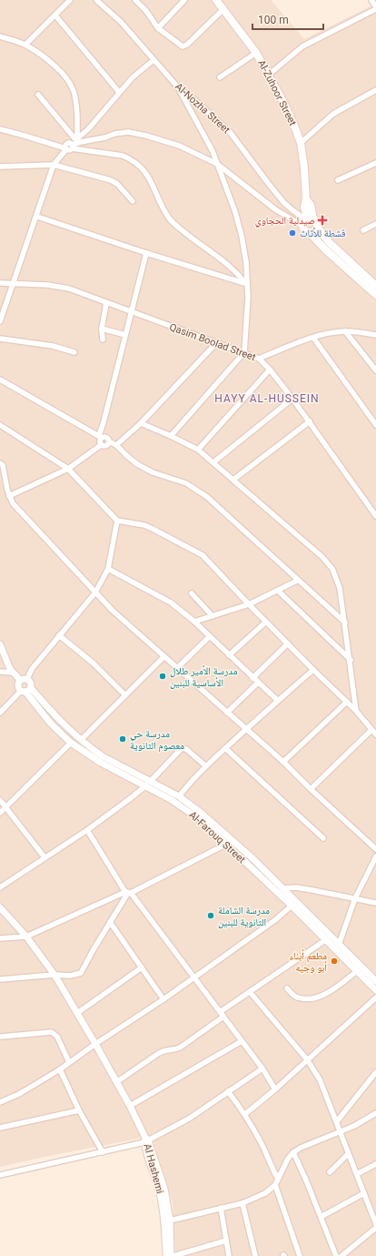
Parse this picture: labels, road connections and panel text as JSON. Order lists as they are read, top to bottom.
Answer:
{
  "streets": {
    "main road": ["Al-Zuhoor Street"],
    "street": [
      "Al-Nozha Street",
      "Qasim Boolad Street",
      "Al-Farouq Street",
      "Al Hashemi"
    ]
  },
  "crossings": [
    ["Al-Zuhoor Street", "Al-Nozha Street"]
  ],
  "districts": ["HAYY AL-HUSSEIN"],
  "places": {
    "health": ["صيدلية الحجاوي"],
    "other": [
      "قشطة للأثاث",
      "مدرسة الأمير طلال الأساسية للبنين",
      "مدرسة حي معصوم الثانوية",
      "مدرسة الشاملة الثانوية للبنين",
      "مطعم أبناء أبو وجيه"
    ]
  },
  "scale_bar": "100 m"
}
